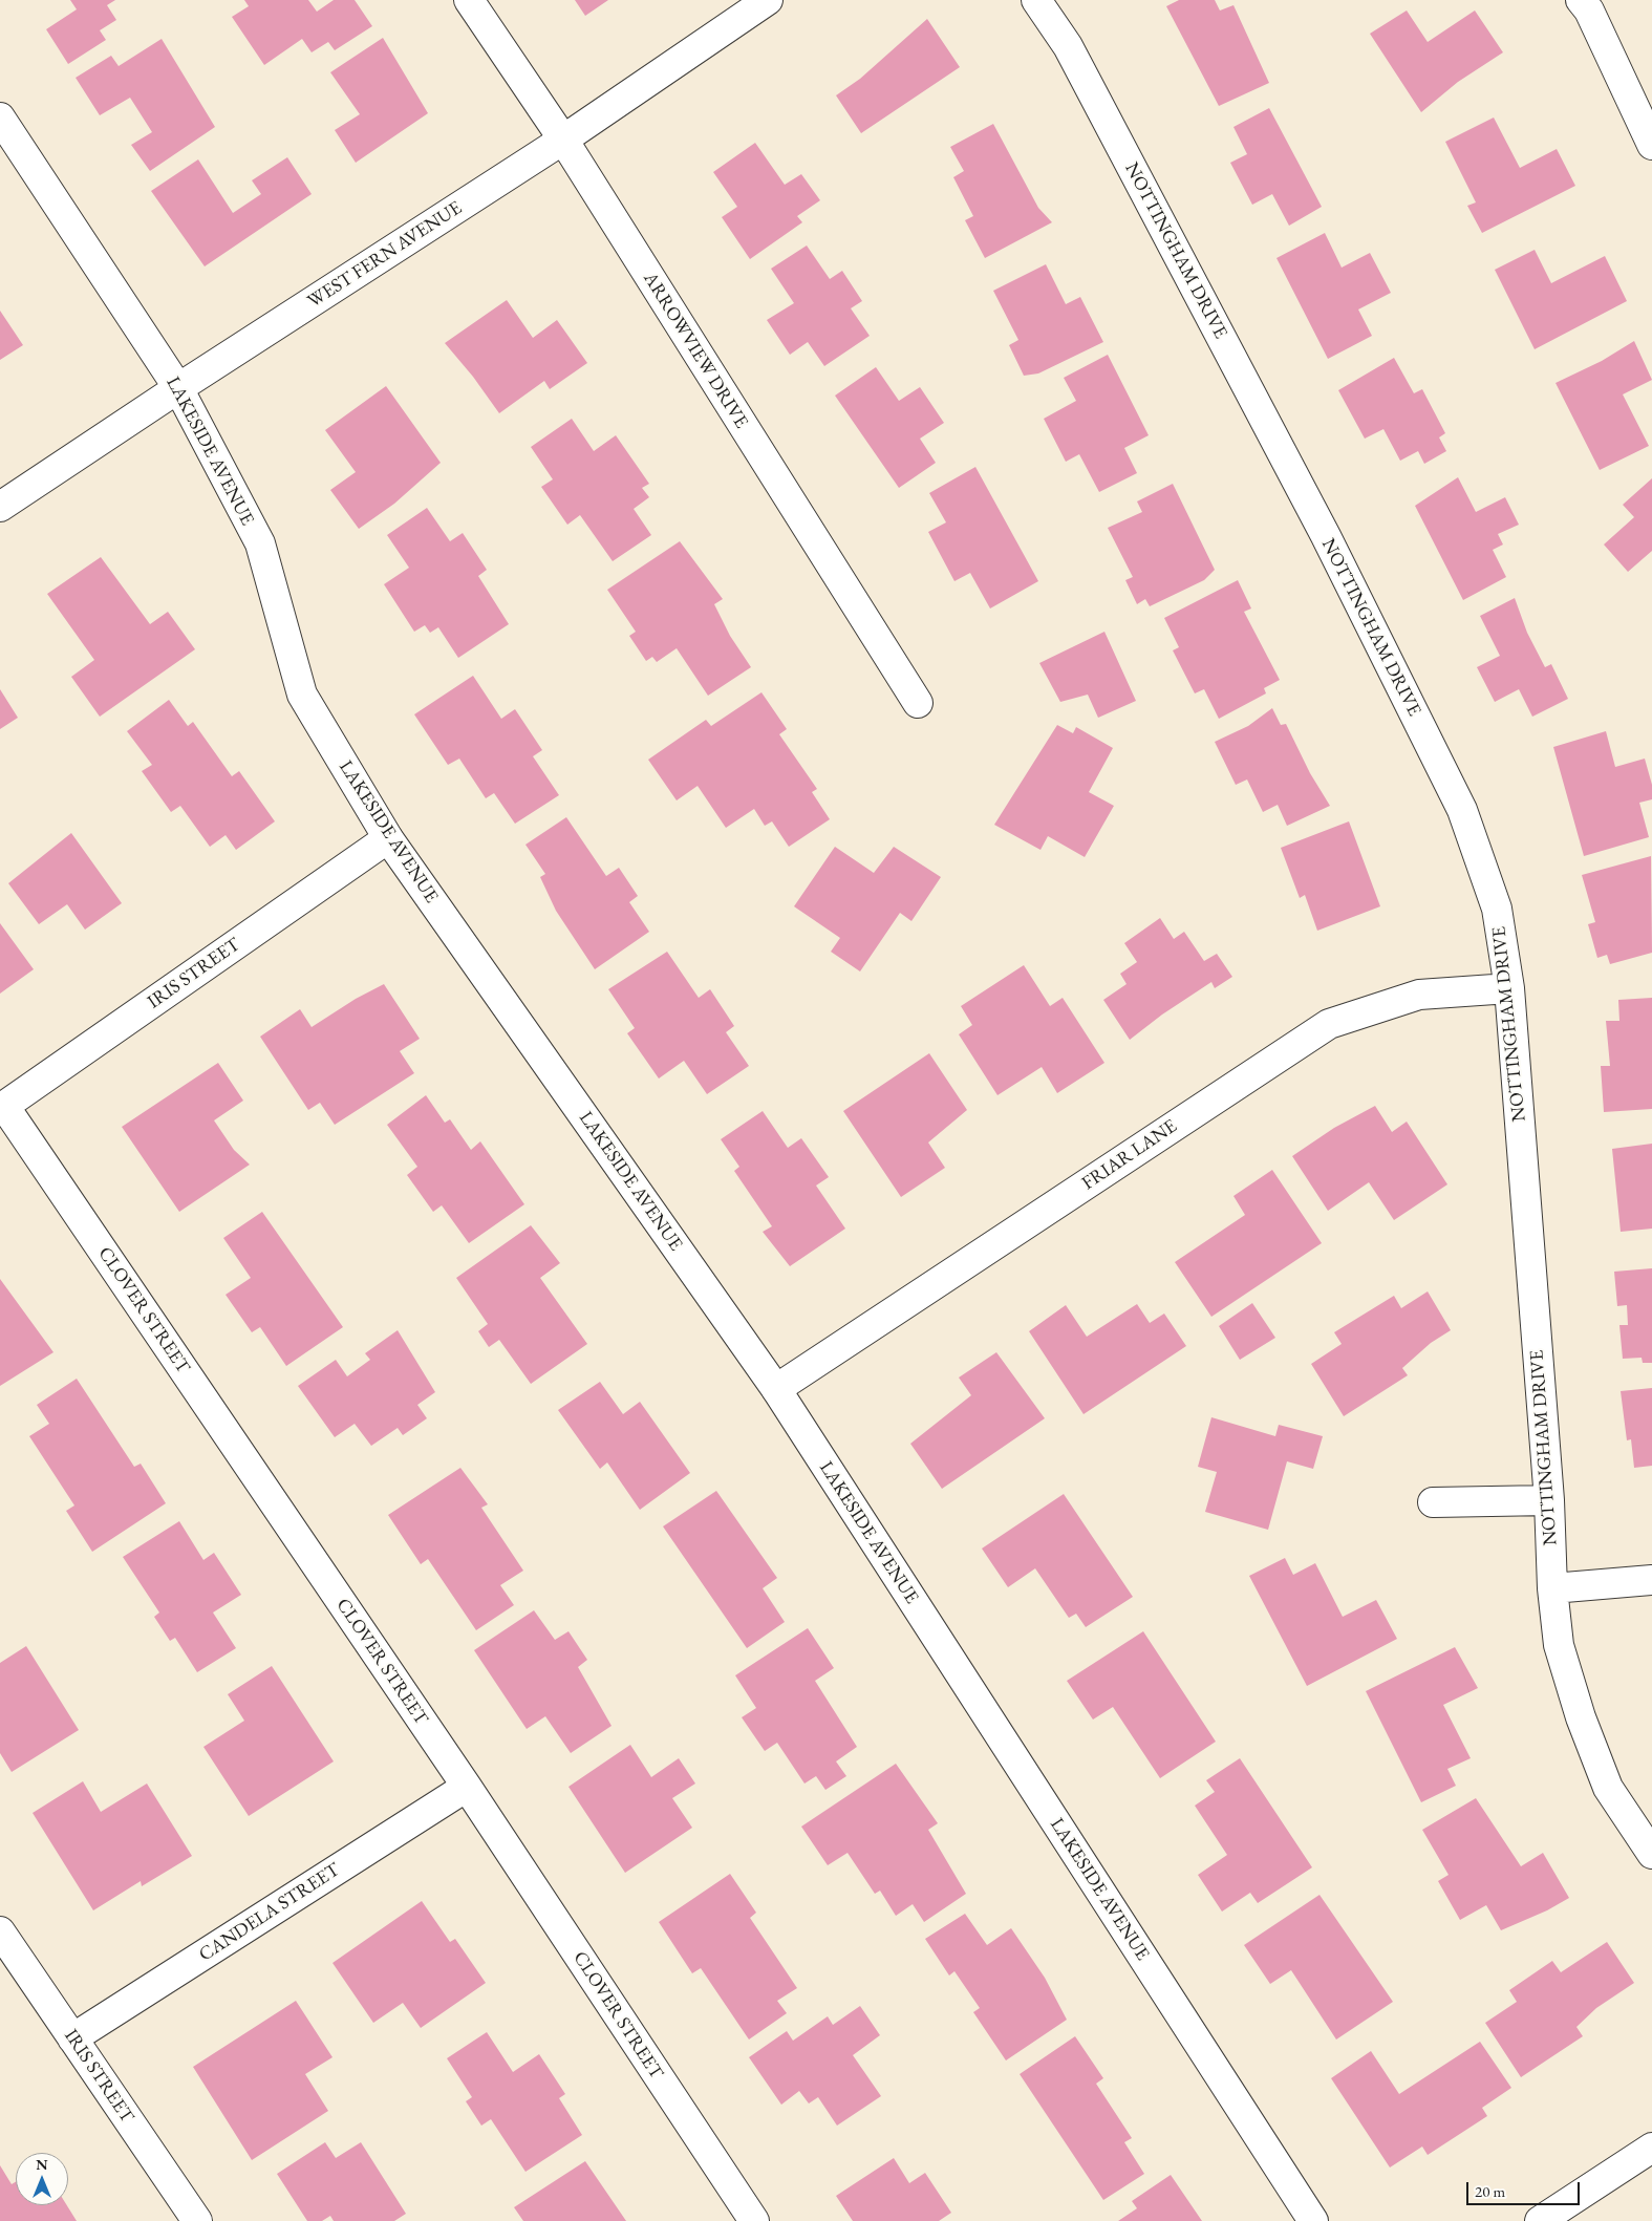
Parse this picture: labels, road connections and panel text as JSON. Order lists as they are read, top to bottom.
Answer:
{
  "streets": {
    "street": [
      "NOTTINGHAM DRIVE",
      "WEST FERN AVENUE",
      "ARROWVIEW DRIVE",
      "LAKESIDE AVENUE",
      "IRIS STREET",
      "FRIAR LANE",
      "CLOVER STREET",
      "CANDELA STREET"
    ]
  },
  "crossings": [
    ["NOTTINGHAM DRIVE", "FRIAR LANE"],
    ["WEST FERN AVENUE", "ARROWVIEW DRIVE"],
    ["WEST FERN AVENUE", "LAKESIDE AVENUE"],
    ["LAKESIDE AVENUE", "IRIS STREET"],
    ["LAKESIDE AVENUE", "FRIAR LANE"],
    ["IRIS STREET", "CLOVER STREET"],
    ["IRIS STREET", "CANDELA STREET"],
    ["CLOVER STREET", "CANDELA STREET"]
  ],
  "scale_bar": "20 m",
  "north": "top"
}
